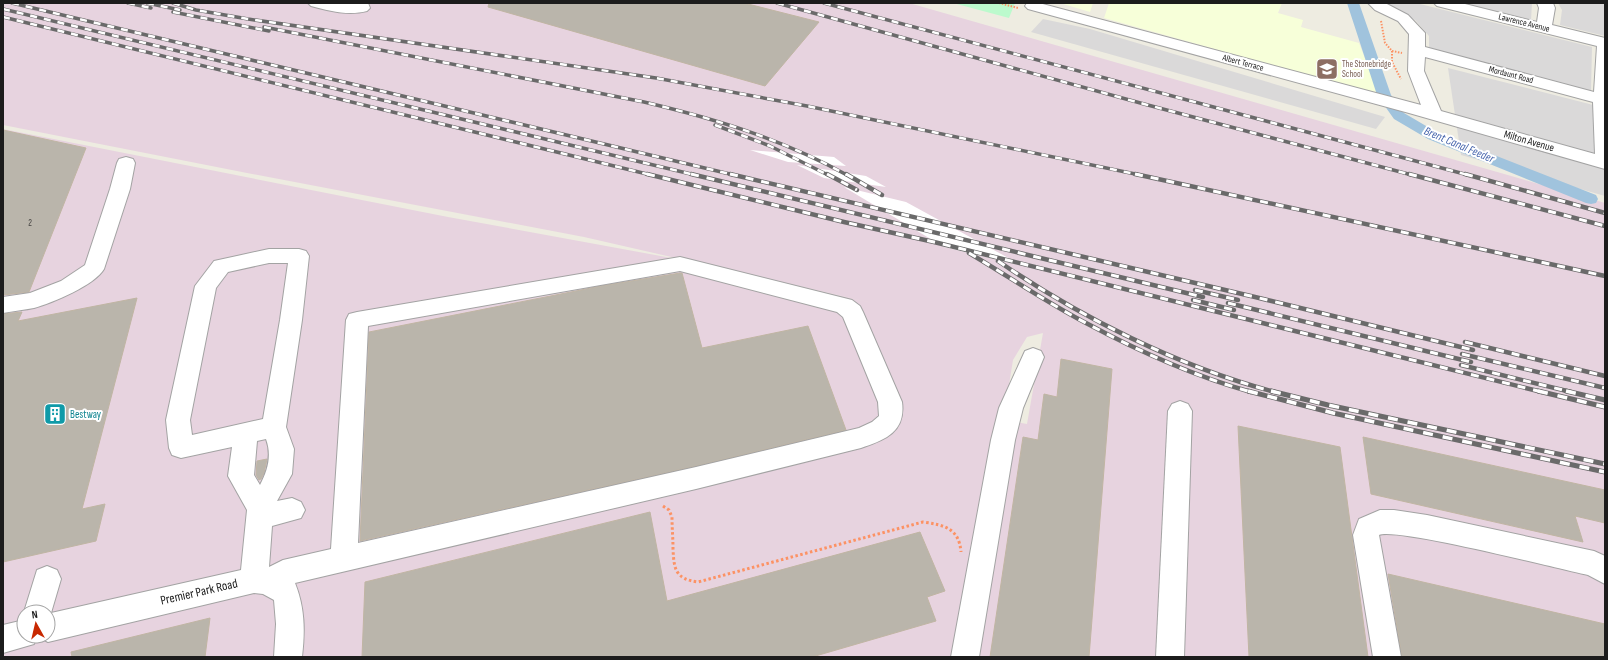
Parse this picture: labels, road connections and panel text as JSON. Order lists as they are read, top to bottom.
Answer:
{
  "streets": {
    "street": [
      "Lawrence Avenue",
      "Albert Terrace",
      "Mordaunt Road",
      "Milton Avenue",
      "Premier Park Road"
    ]
  },
  "crossings": [
    ["Albert Terrace", "Milton Avenue"]
  ],
  "water": ["Brent Canal Feeder"],
  "places": {
    "school or university": ["The Stonebridge School"],
    "building": ["Bestway"]
  },
  "house_numbers": ["2"],
  "north": "top"
}
